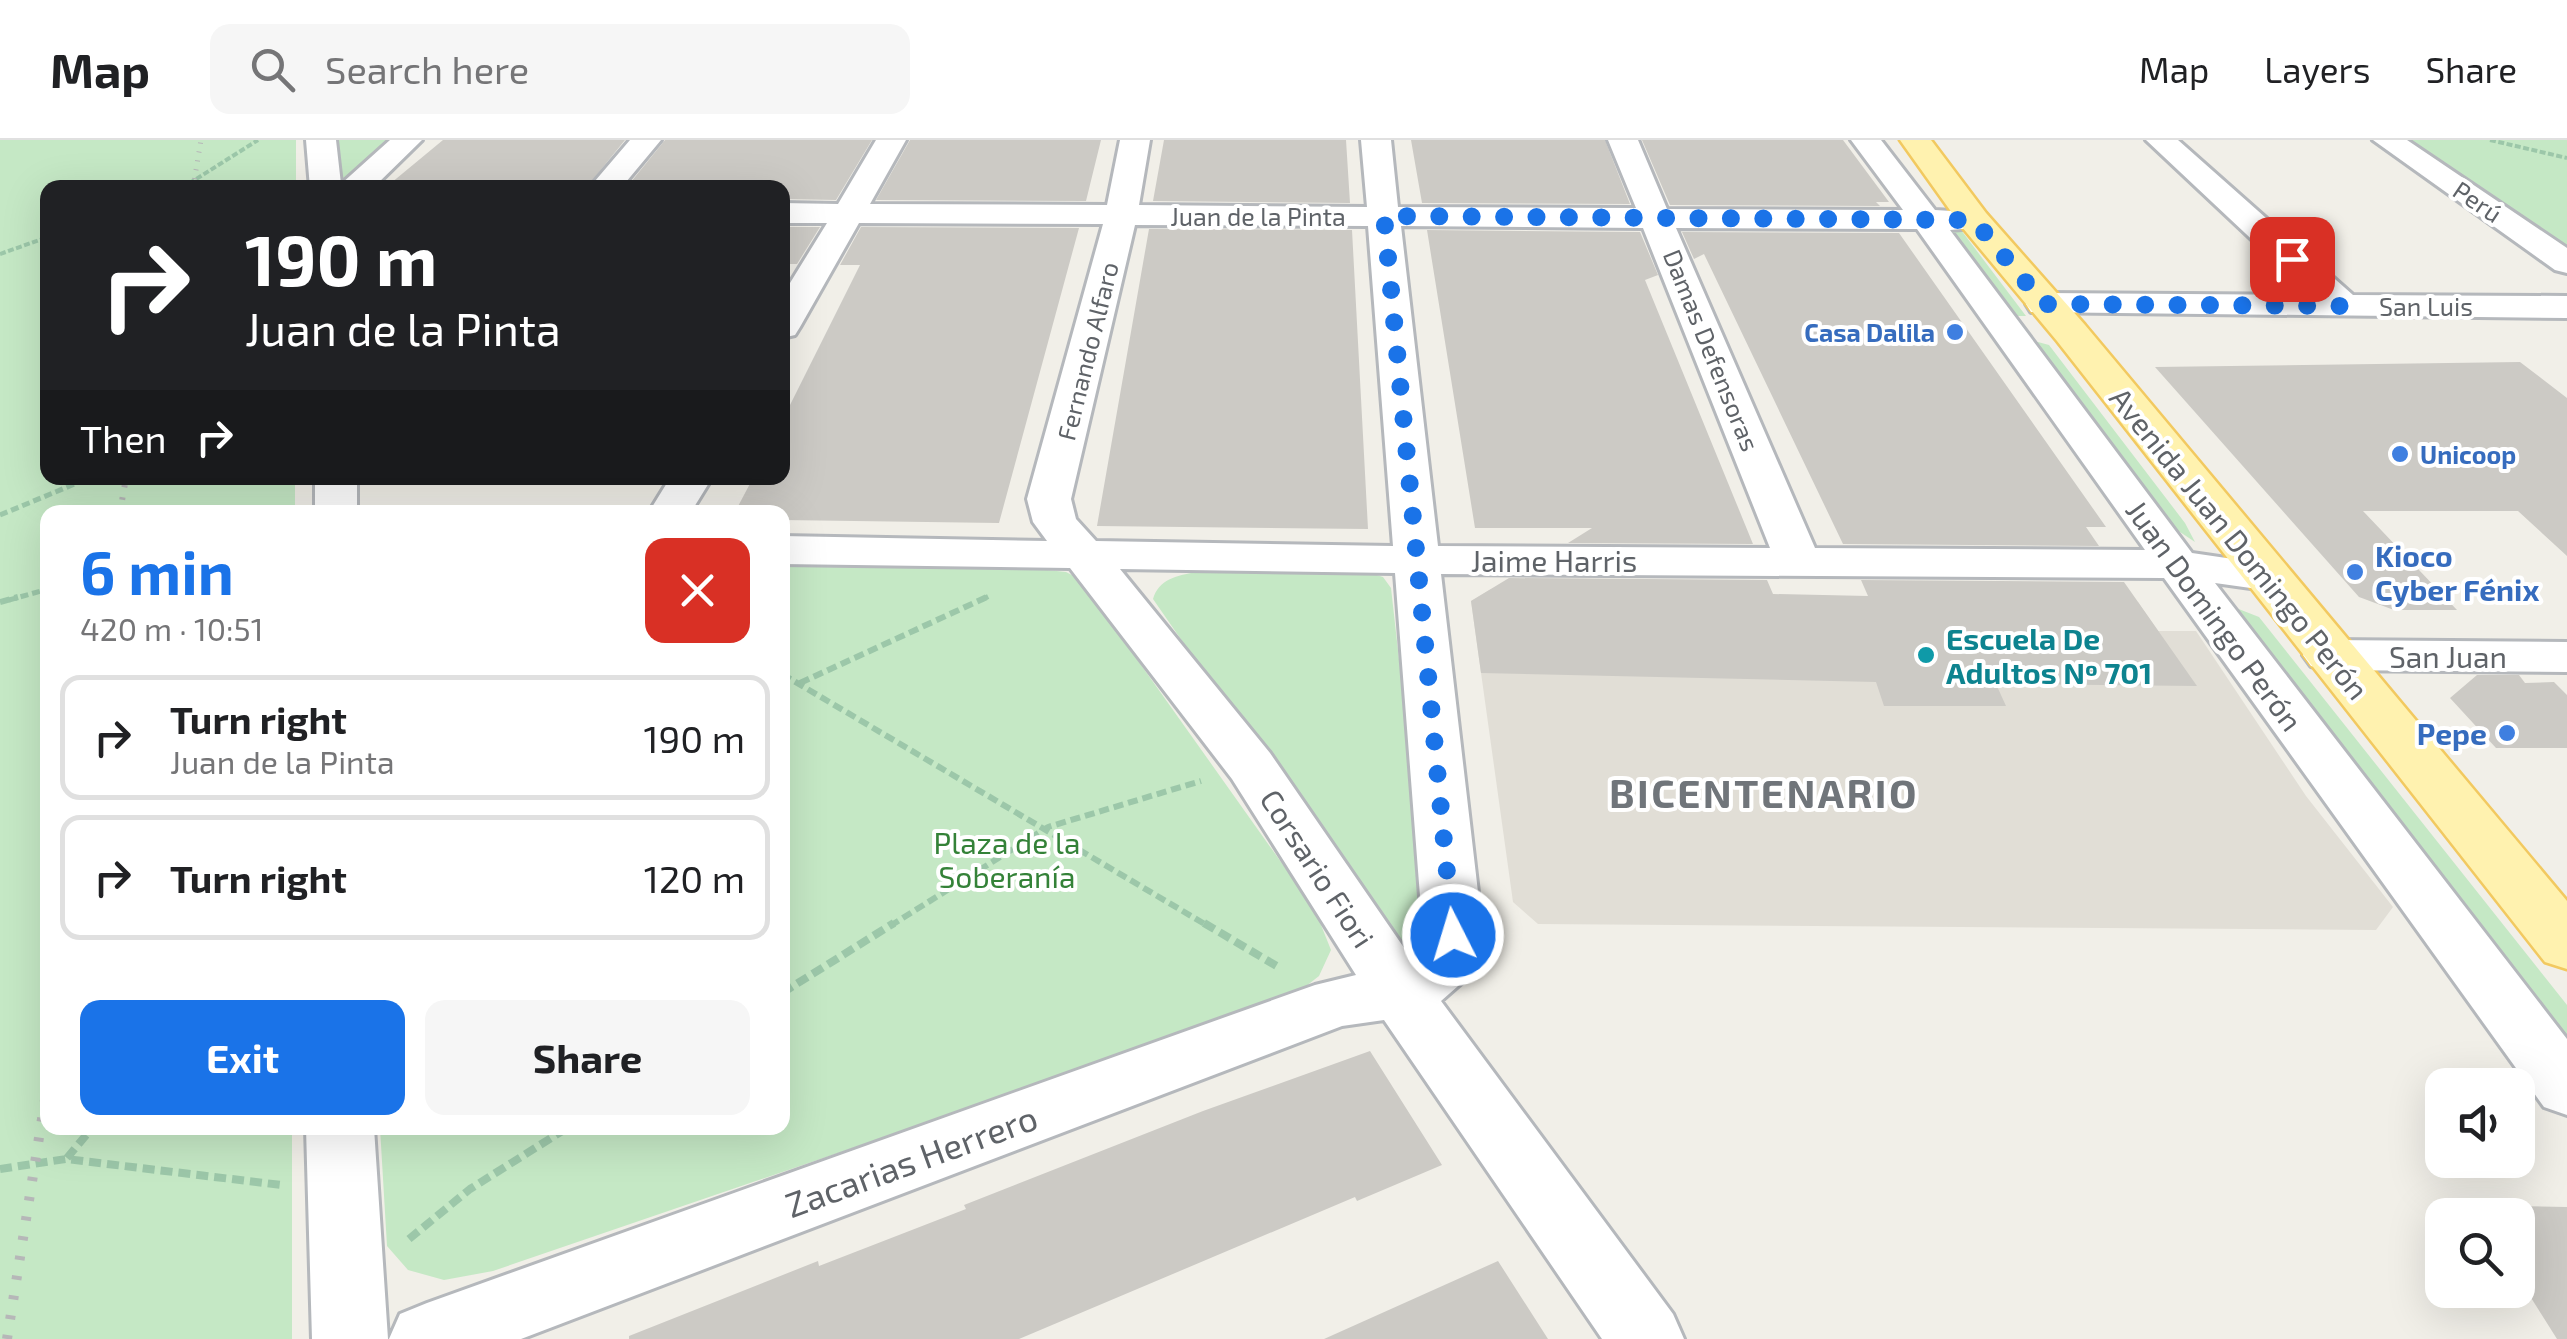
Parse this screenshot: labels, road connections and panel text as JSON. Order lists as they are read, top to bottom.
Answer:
{
  "streets": {
    "main road": ["Avenida Juan Domingo Perón"],
    "street": [
      "Perú",
      "Juan de la Pinta",
      "San Luis",
      "Damas Defensoras",
      "Fernando Alfaro",
      "Jaime Harris",
      "Juan Domingo Perón",
      "San Juan",
      "Corsario Fiori",
      "Zacarias Herrero"
    ]
  },
  "crossings": [
    ["Juan de la Pinta", "Damas Defensoras"],
    ["Juan de la Pinta", "Fernando Alfaro"],
    ["Juan de la Pinta", "Avenida Juan Domingo Perón"],
    ["Juan de la Pinta", "Juan Domingo Perón"],
    ["Juan de la Pinta", "Zacarias Herrero"],
    ["San Luis", "Avenida Juan Domingo Perón"],
    ["San Luis", "Juan Domingo Perón"],
    ["Damas Defensoras", "Jaime Harris"],
    ["Fernando Alfaro", "Jaime Harris"],
    ["Fernando Alfaro", "Corsario Fiori"],
    ["Avenida Juan Domingo Perón", "Jaime Harris"],
    ["Avenida Juan Domingo Perón", "San Juan"],
    ["Jaime Harris", "Juan Domingo Perón"],
    ["Jaime Harris", "Corsario Fiori"],
    ["Jaime Harris", "Zacarias Herrero"],
    ["Corsario Fiori", "Zacarias Herrero"]
  ],
  "districts": ["BICENTENARIO"],
  "parks": ["Plaza de la Soberanía"],
  "places": [
    "Casa Dalila",
    "Unicoop",
    "Kioco Cyber Fénix",
    "Escuela De Adultos Nº 701",
    "Pepe"
  ],
  "page": {
    "header": "Map",
    "search": "Search here",
    "nav": ["Map", "Layers", "Share"],
    "turn": ["190 m", "Juan de la Pinta"],
    "then": "Then",
    "heading": ["6 min", "420 m · 10:51"],
    "list": [
      {
        "name": "Turn right",
        "note": "Juan de la Pinta",
        "value": "190 m"
      },
      {
        "name": "Turn right",
        "value": "120 m"
      }
    ],
    "buttons": ["Exit", "Share"]
  }
}
